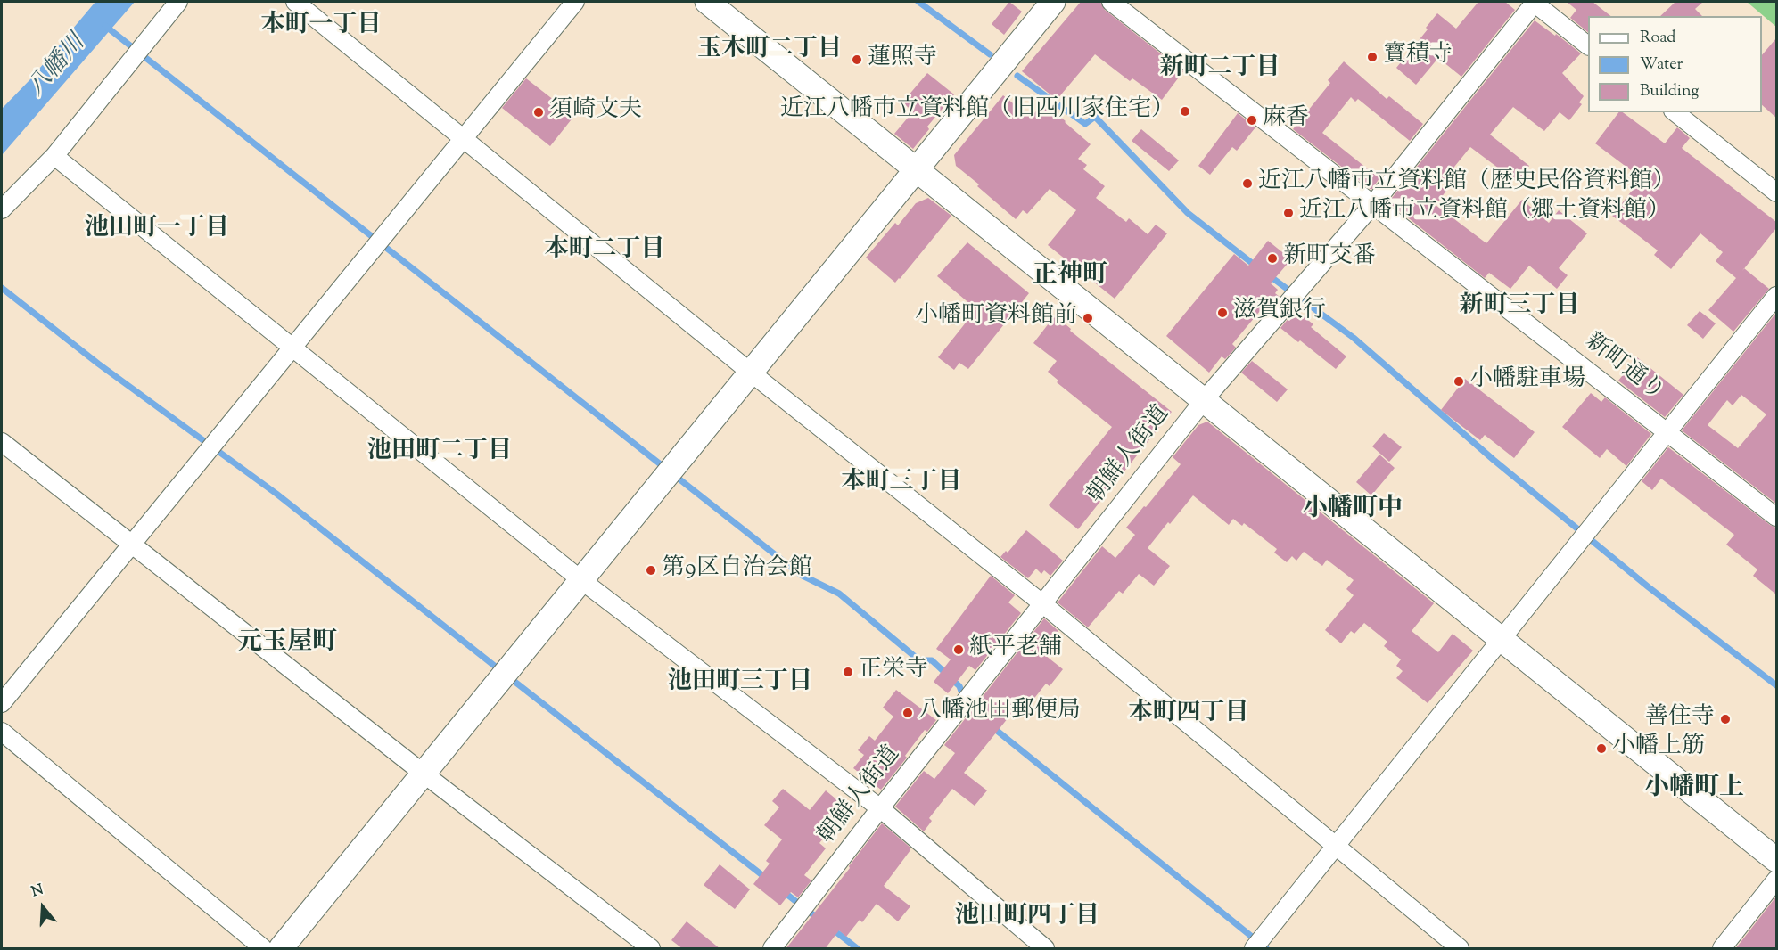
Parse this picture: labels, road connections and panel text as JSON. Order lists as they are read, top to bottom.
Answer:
{
  "streets": {
    "street": ["新町通り", "朝鮮人街道"]
  },
  "crossings": [
    ["新町通り", "朝鮮人街道"]
  ],
  "districts": [
    "本町一丁目",
    "玉木町二丁目",
    "新町二丁目",
    "池田町一丁目",
    "本町二丁目",
    "正神町",
    "新町三丁目",
    "池田町二丁目",
    "本町三丁目",
    "小幡町中",
    "元玉屋町",
    "池田町三丁目",
    "本町四丁目",
    "小幡町上",
    "池田町四丁目"
  ],
  "water": ["八幡川"],
  "places": [
    "寳積寺",
    "蓮照寺",
    "近江八幡市立資料館（旧西川家住宅）",
    "須崎文夫",
    "麻香",
    "近江八幡市立資料館（歴史民俗資料館）",
    "近江八幡市立資料館（郷土資料館）",
    "新町交番",
    "滋賀銀行",
    "小幡町資料館前",
    "小幡駐車場",
    "第9区自治会館",
    "紙平老舗",
    "正栄寺",
    "八幡池田郵便局",
    "善住寺",
    "小幡上筋"
  ],
  "legend": ["Road", "Water", "Building"],
  "north": "top"
}
